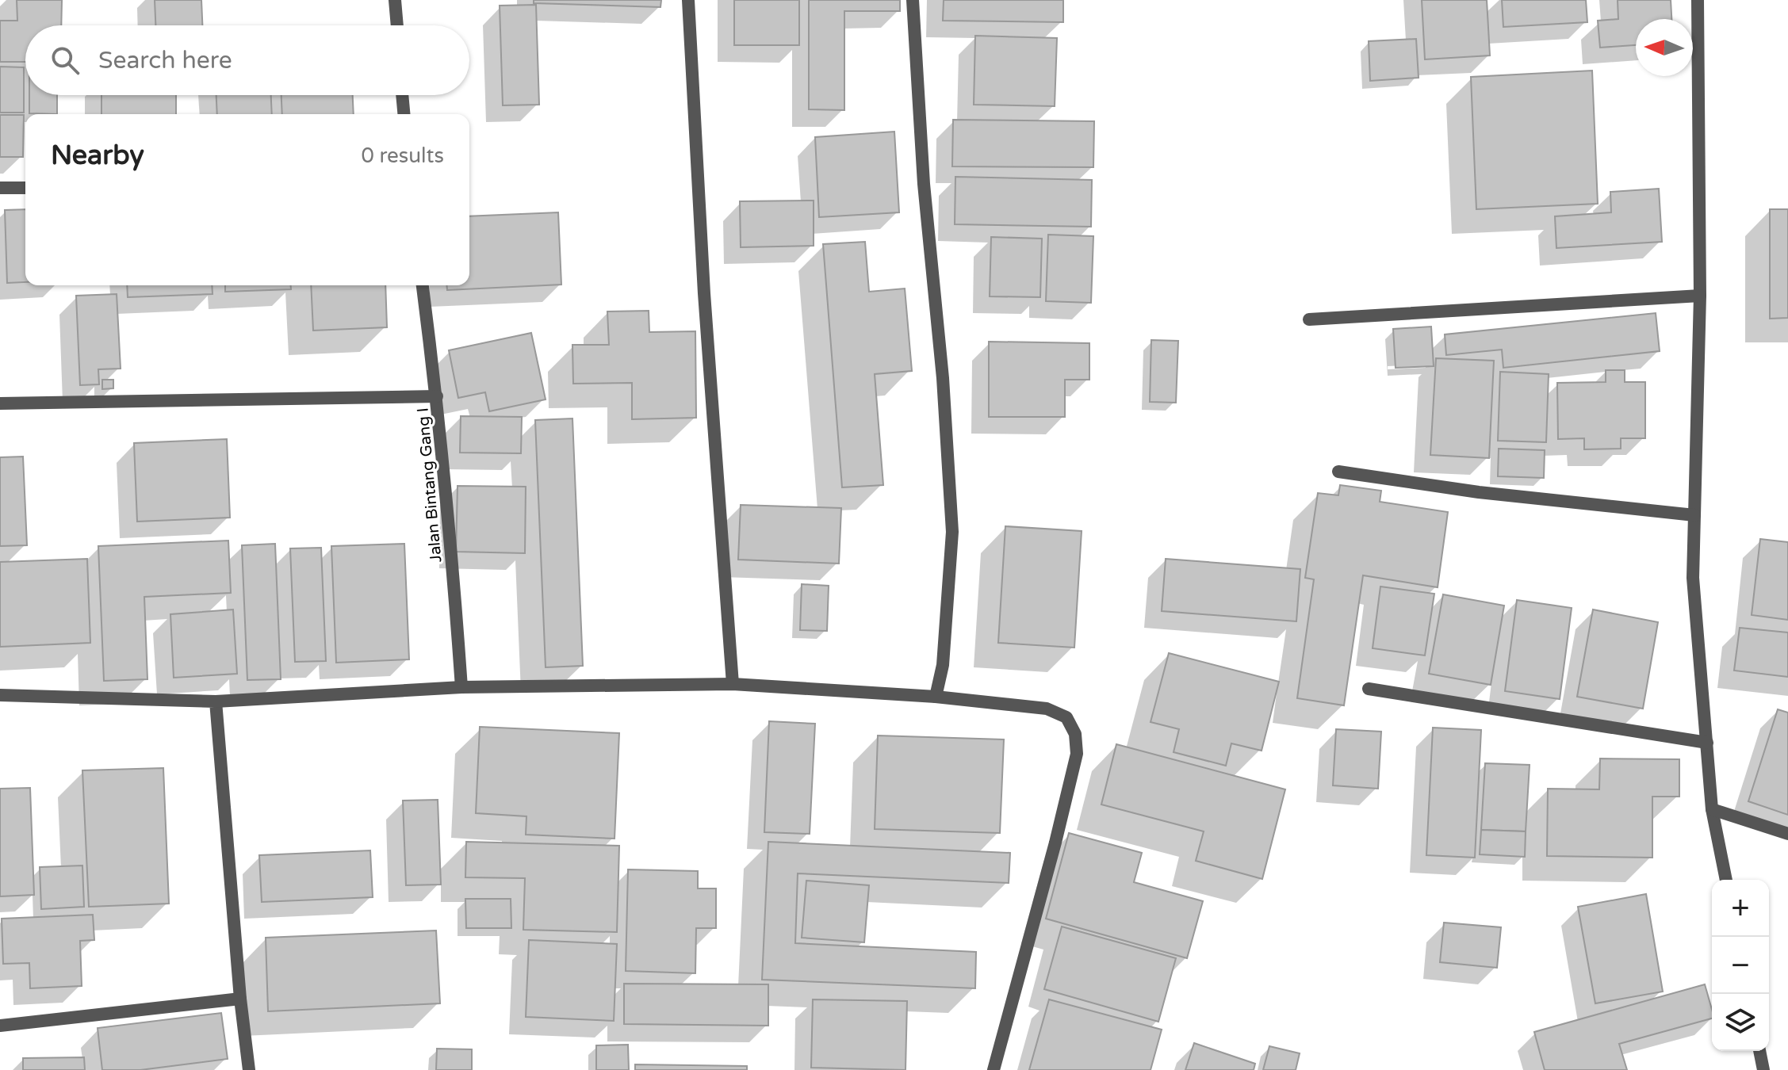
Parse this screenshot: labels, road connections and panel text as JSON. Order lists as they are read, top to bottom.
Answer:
{
  "streets": {
    "street": ["Jalan Bintang Gang I"]
  },
  "north": "left",
  "page": {
    "search": "Search here",
    "heading": ["Nearby", "0 results"],
    "map_buttons": ["+", "−"]
  }
}
